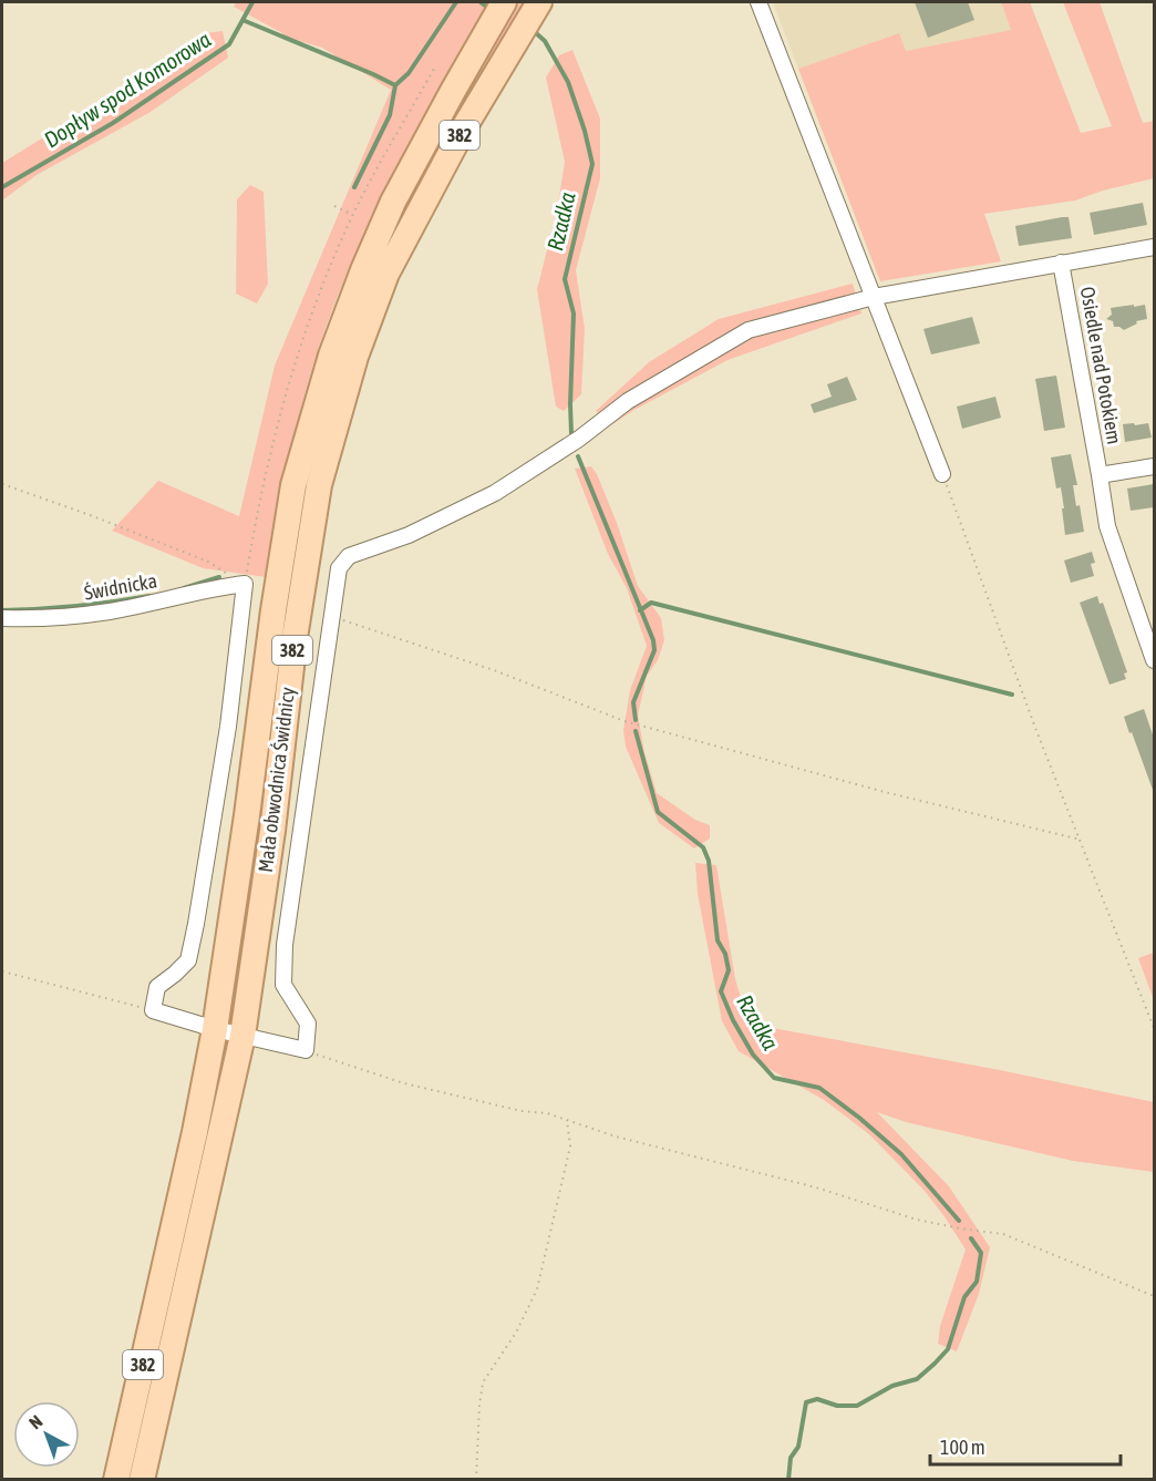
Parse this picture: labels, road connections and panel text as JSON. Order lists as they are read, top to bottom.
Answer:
{
  "streets": {
    "main road": ["382", "Mała obwodnica Świdnicy"],
    "street": ["Osiedle nad Potokiem", "Świdnicka"]
  },
  "water": ["Dopływ spod Komorowa", "Rzadka"],
  "scale_bar": "100 m",
  "north": "top left"
}
